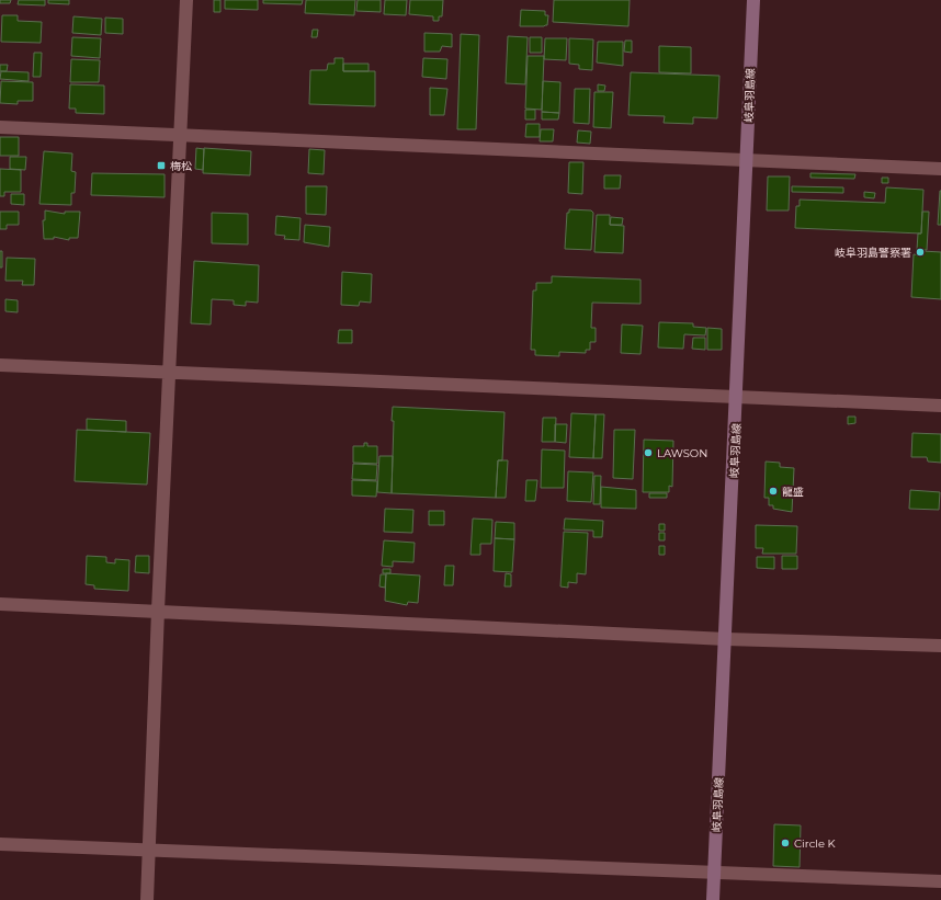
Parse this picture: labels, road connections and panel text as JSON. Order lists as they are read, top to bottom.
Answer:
{
  "streets": {
    "main road": ["岐阜羽島線"]
  },
  "places": {
    "transit": ["梅松"],
    "other": [
      "岐阜羽島警察署",
      "LAWSON",
      "龍盛",
      "Circle K"
    ]
  }
}
